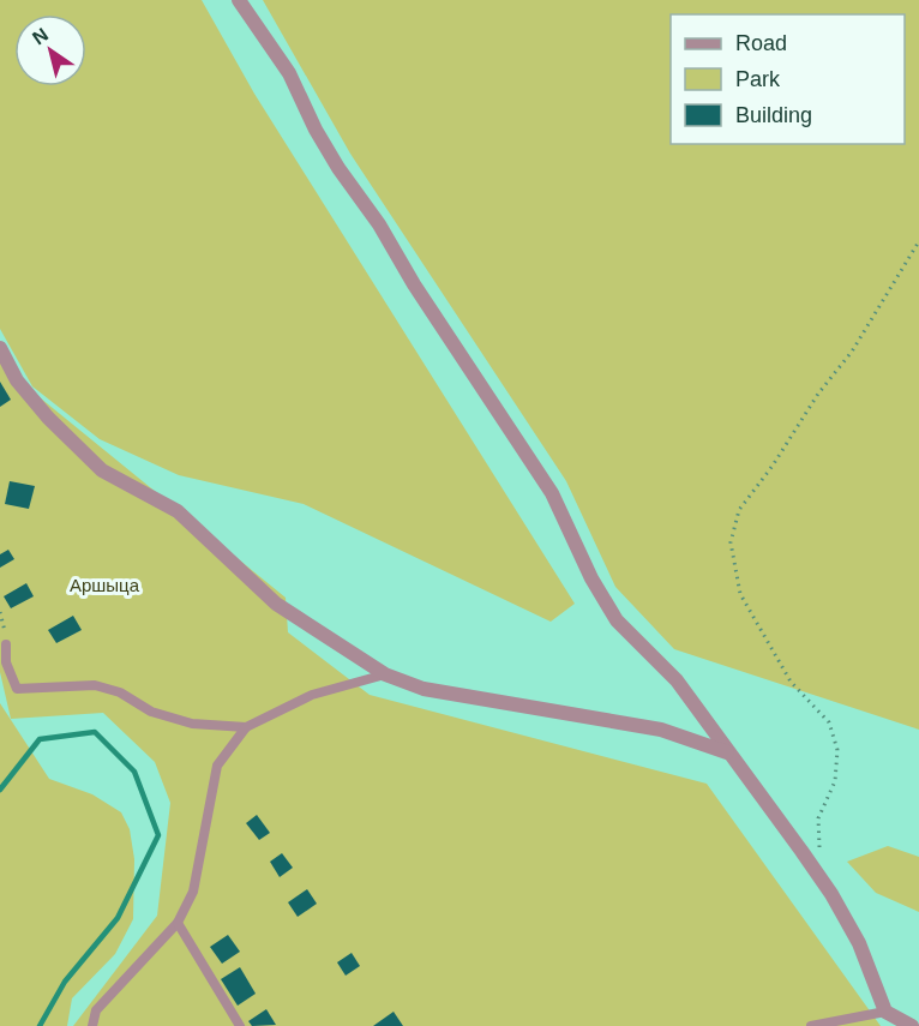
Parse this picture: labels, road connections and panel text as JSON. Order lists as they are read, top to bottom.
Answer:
{
  "parks": ["Аршыца"],
  "legend": ["Road", "Park", "Building"],
  "north": "top left"
}
